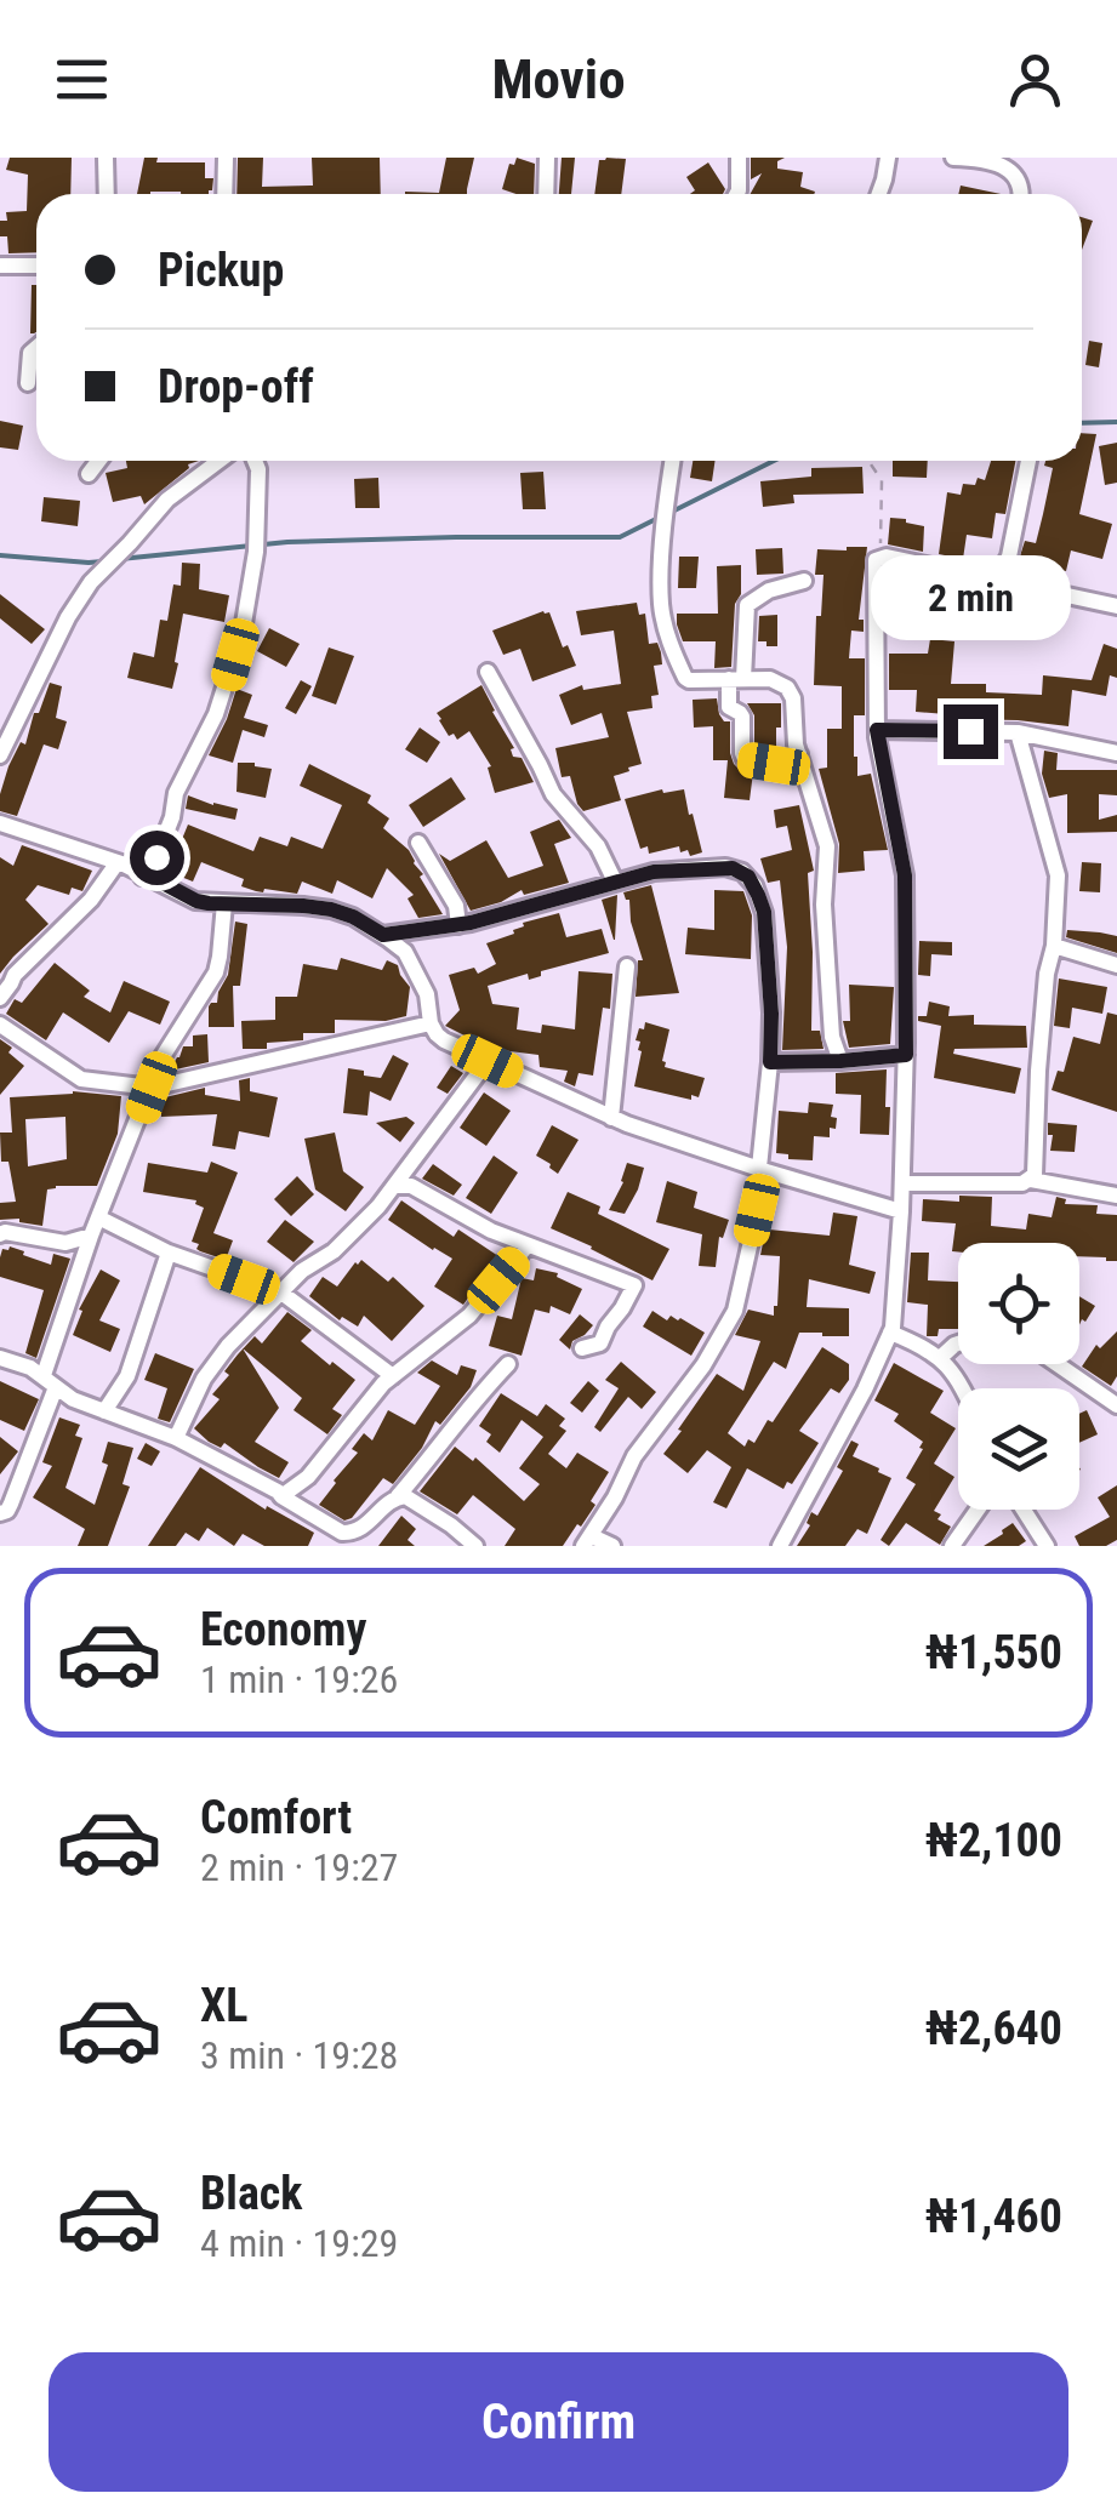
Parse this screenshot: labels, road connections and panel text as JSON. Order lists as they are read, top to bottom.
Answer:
{
  "page": {
    "header": "Movio",
    "banner": ["Pickup", "Drop-off"],
    "bubble": "2 min",
    "list": [
      {
        "name": "Economy",
        "note": "1 min · 19:26",
        "value": "₦1,550"
      },
      {
        "name": "Comfort",
        "note": "2 min · 19:27",
        "value": "₦2,100"
      },
      {
        "name": "XL",
        "note": "3 min · 19:28",
        "value": "₦2,640"
      },
      {
        "name": "Black",
        "note": "4 min · 19:29",
        "value": "₦1,460"
      }
    ],
    "buttons": "Confirm"
  }
}
